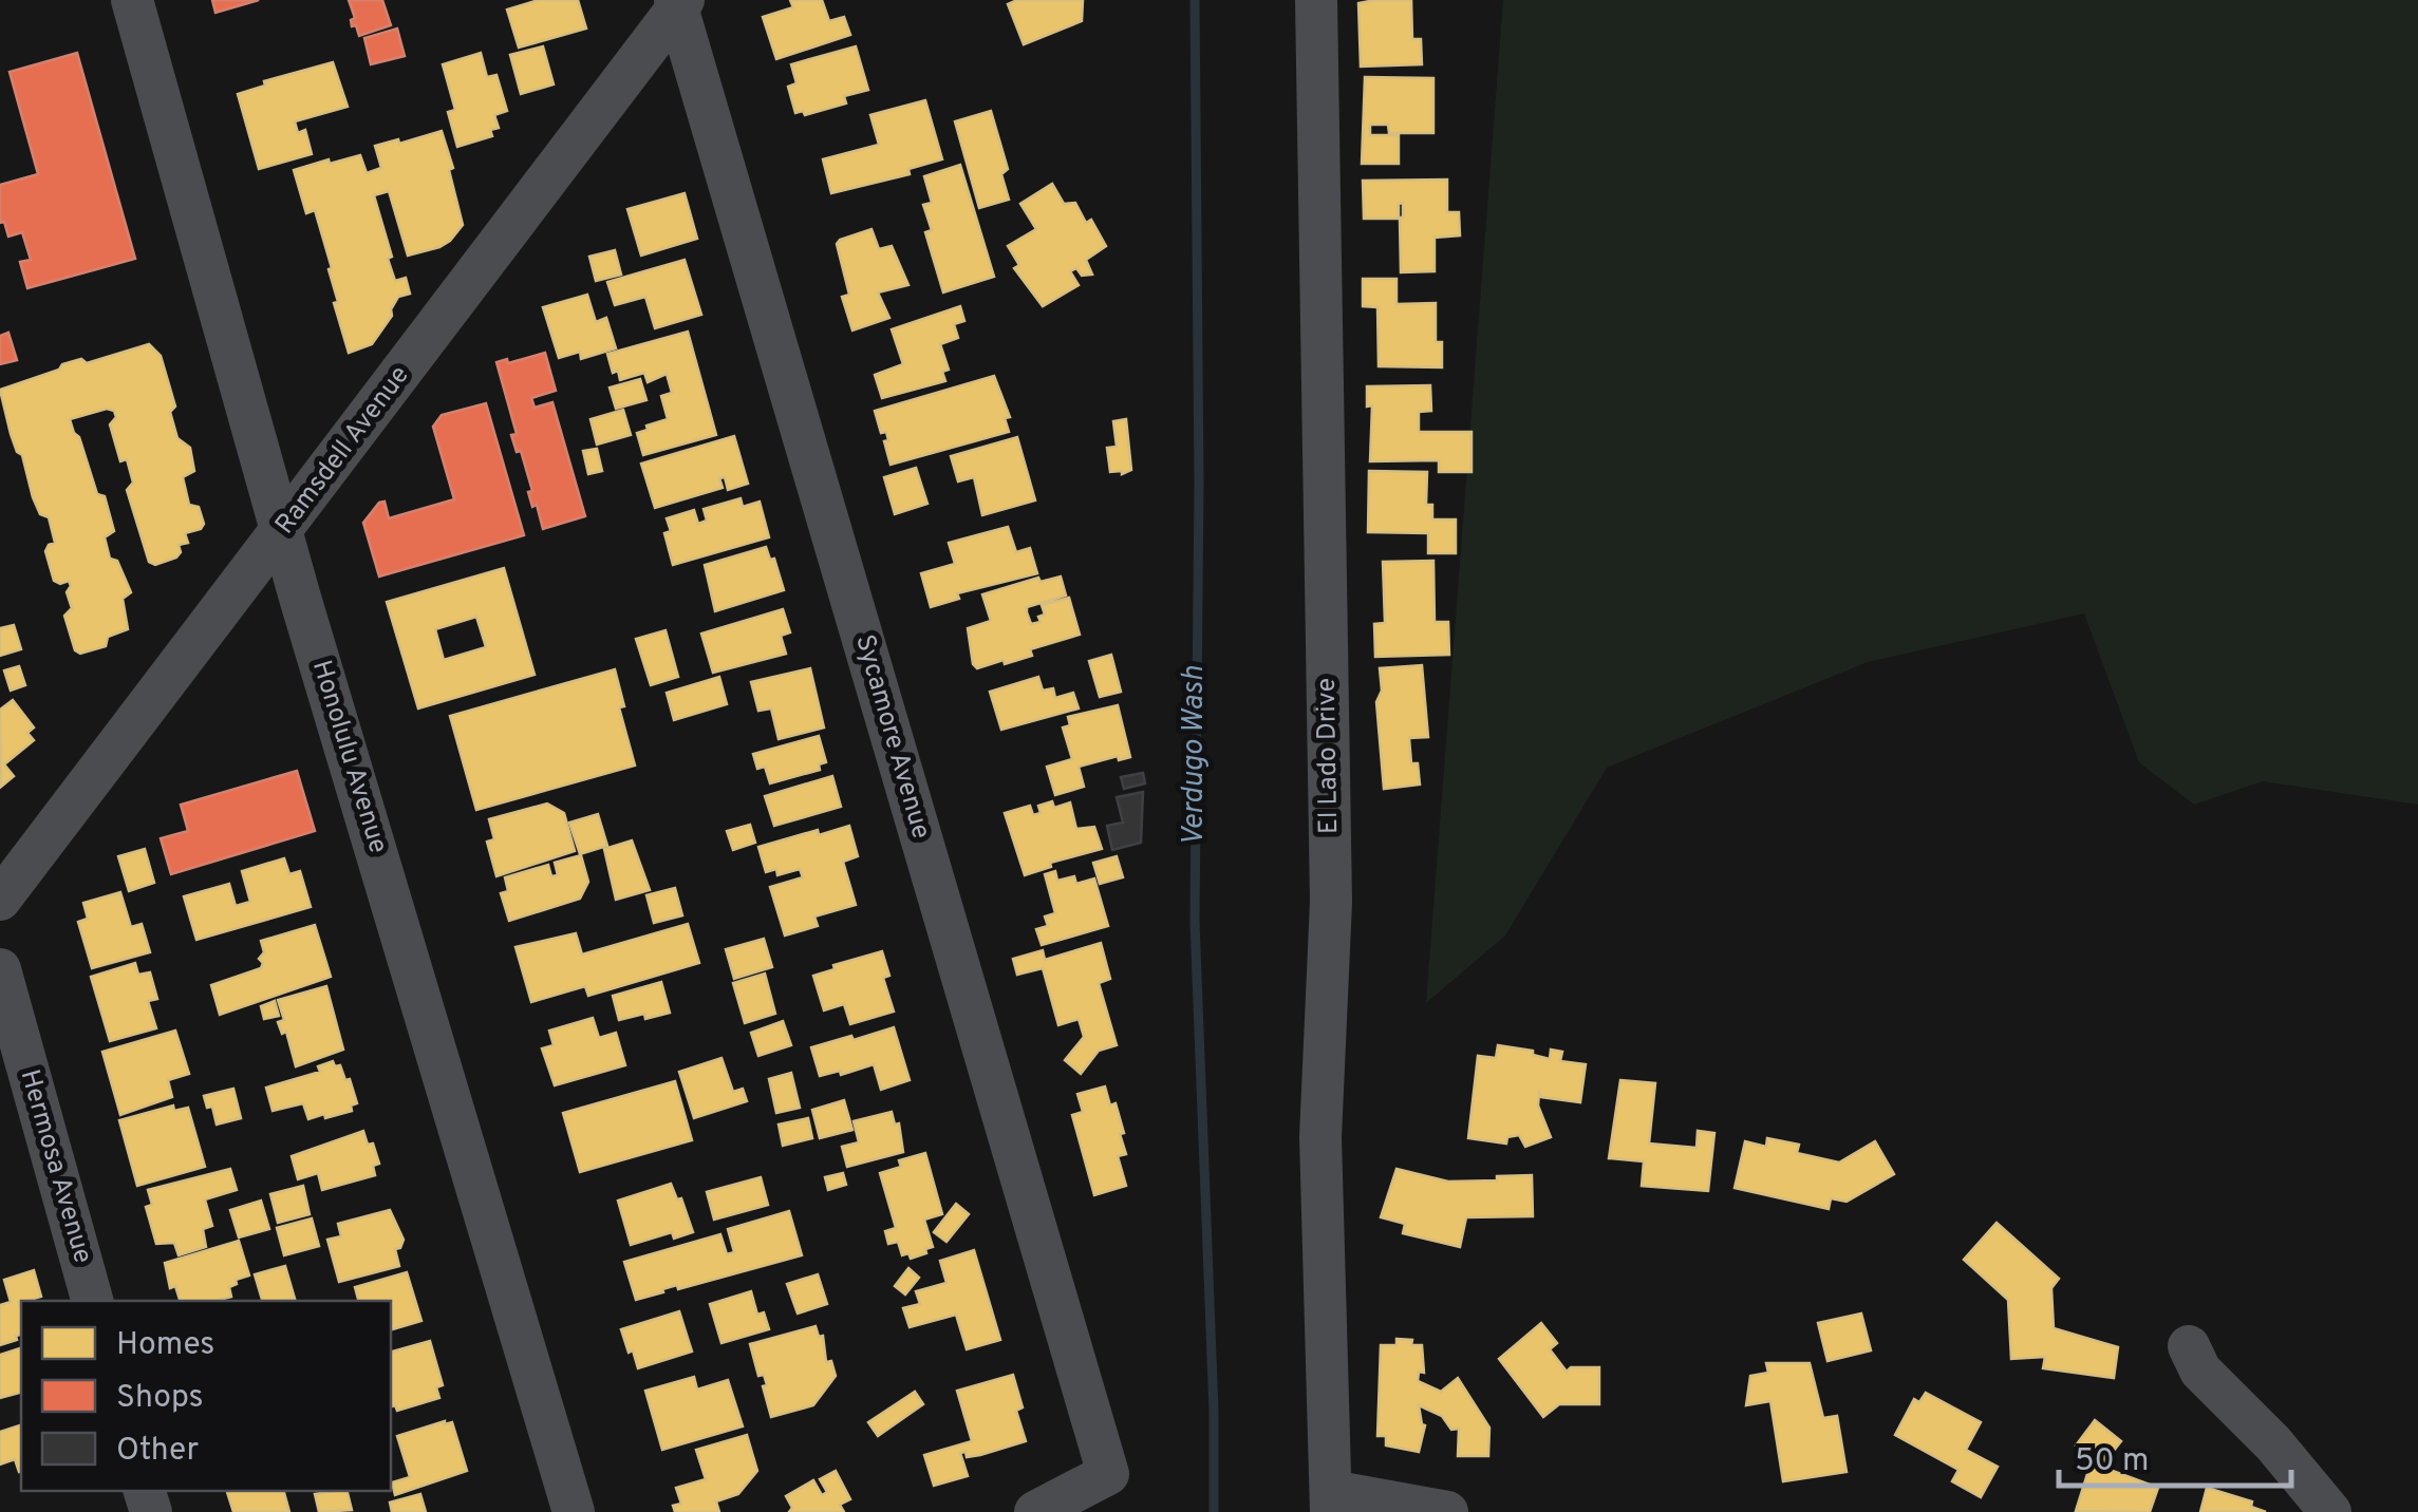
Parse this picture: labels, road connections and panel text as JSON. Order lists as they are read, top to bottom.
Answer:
{
  "streets": {
    "street": [
      "Ramsdell Avenue",
      "Sycamore Avenue",
      "El Lado Drive",
      "Honolulu Avenue",
      "Hermosa Avenue"
    ]
  },
  "crossings": [
    ["Ramsdell Avenue", "Sycamore Avenue"],
    ["Ramsdell Avenue", "Honolulu Avenue"]
  ],
  "water": ["Verdugo Wash"],
  "legend": ["Homes", "Shops", "Other"],
  "scale_bar": "50 m"
}
